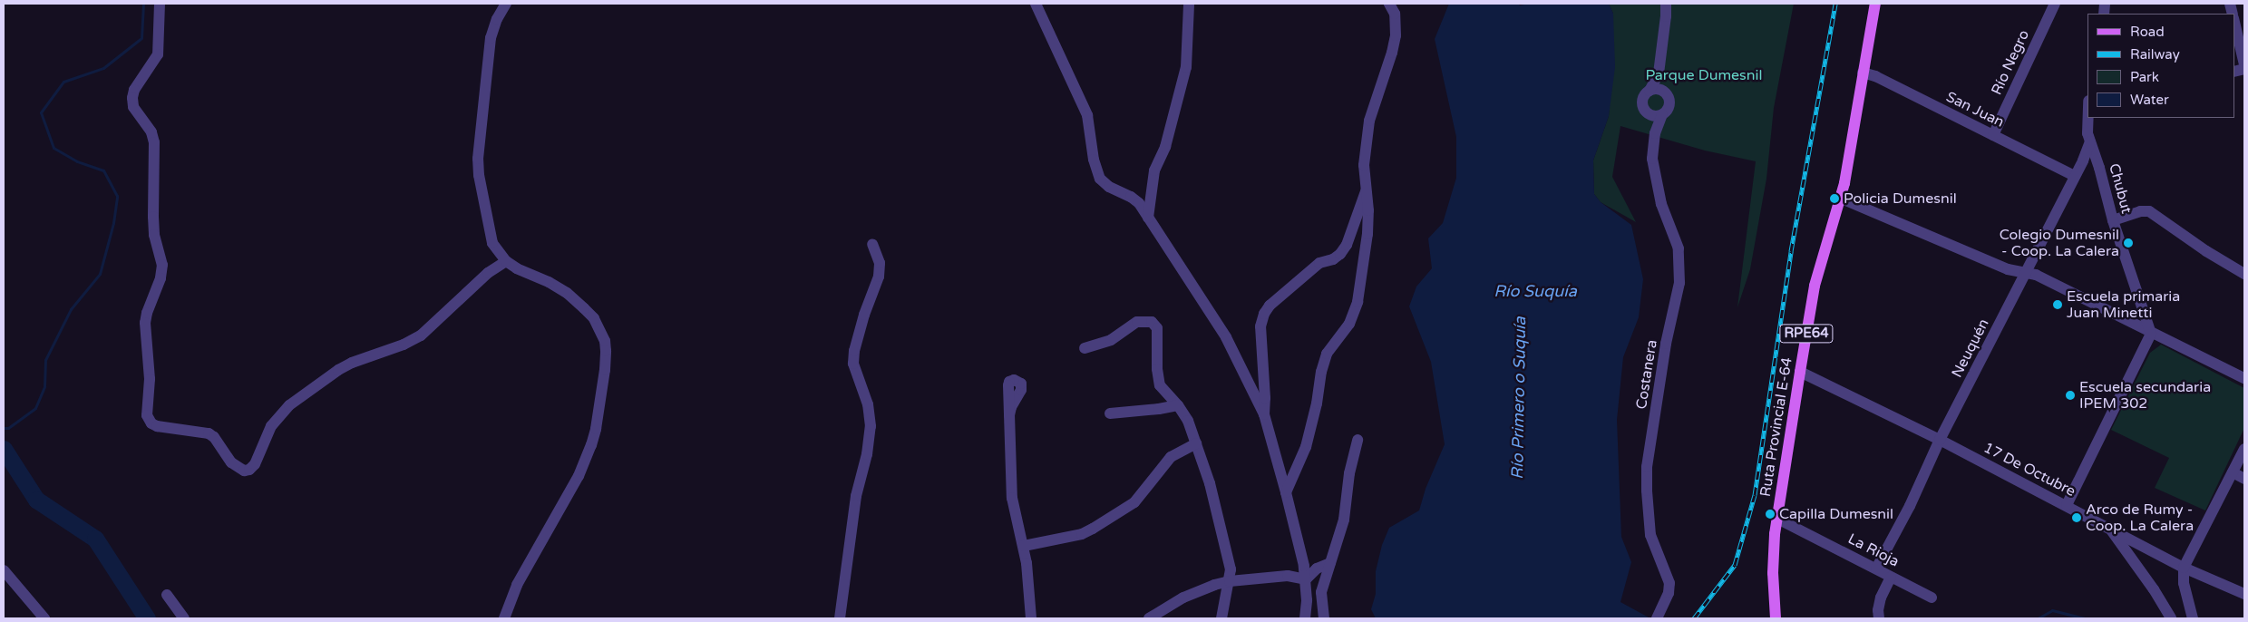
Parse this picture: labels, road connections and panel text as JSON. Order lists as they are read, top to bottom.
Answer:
{
  "streets": {
    "main road": ["RPE64", "Ruta Provincial E-64"],
    "street": [
      "Río Negro",
      "San Juan",
      "Chubut",
      "Neuquén",
      "Costanera",
      "17 De Octubre",
      "La Rioja"
    ]
  },
  "crossings": [
    ["Río Negro", "San Juan"],
    ["San Juan", "Neuquén"],
    ["San Juan", "Ruta Provincial E-64"],
    ["Chubut", "Neuquén"],
    ["Neuquén", "17 De Octubre"],
    ["Neuquén", "La Rioja"],
    ["Ruta Provincial E-64", "17 De Octubre"],
    ["Ruta Provincial E-64", "La Rioja"]
  ],
  "water": ["Río Suquía", "Río Primero o Suquía"],
  "parks": ["Parque Dumesnil"],
  "places": [
    "Policia Dumesnil",
    "Colegio Dumesnil - Coop. La Calera",
    "Escuela primaria Juan Minetti",
    "Escuela secundaria IPEM 302",
    "Capilla Dumesnil",
    "Arco de Rumy - Coop. La Calera"
  ],
  "legend": [
    "Road",
    "Railway",
    "Park",
    "Water"
  ]
}
